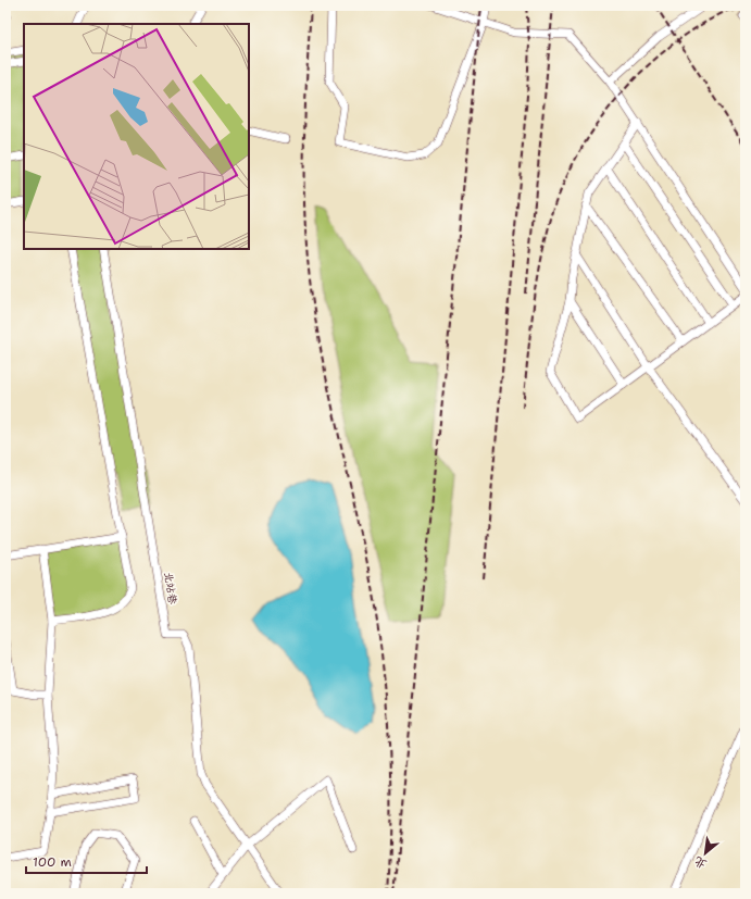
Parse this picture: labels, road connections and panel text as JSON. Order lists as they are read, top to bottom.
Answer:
{
  "streets": {
    "street": ["北站巷"]
  },
  "scale_bar": "100 m",
  "north": "bottom left"
}
